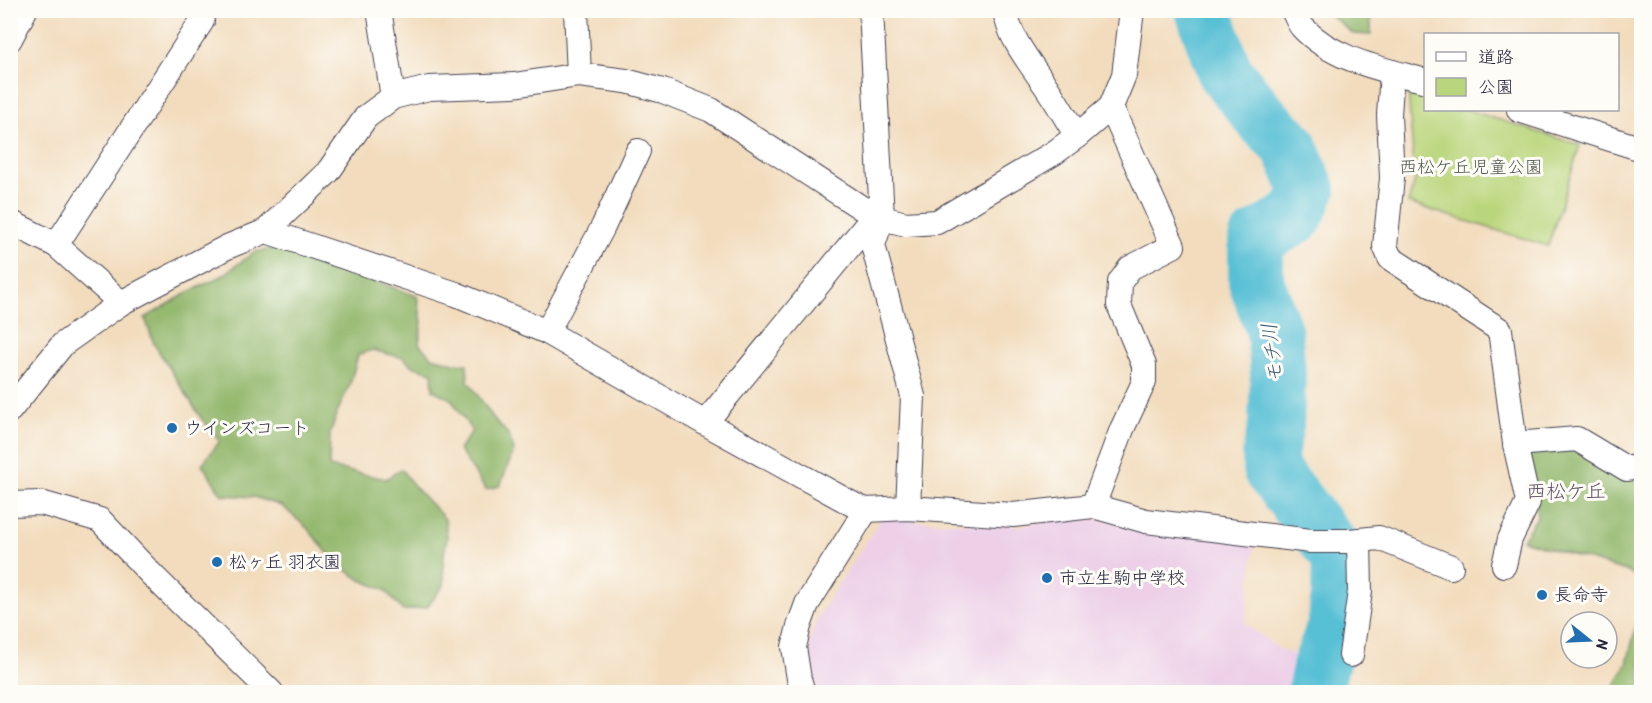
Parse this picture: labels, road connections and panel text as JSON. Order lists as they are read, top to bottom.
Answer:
{
  "districts": ["西松ケ丘"],
  "water": ["モチ川"],
  "parks": ["西松ケ丘児童公園"],
  "places": [
    "ウインズコート",
    "松ヶ丘 羽衣園",
    "市立生駒中学校",
    "長命寺"
  ],
  "legend": ["道路", "公園"],
  "north": "right"
}
